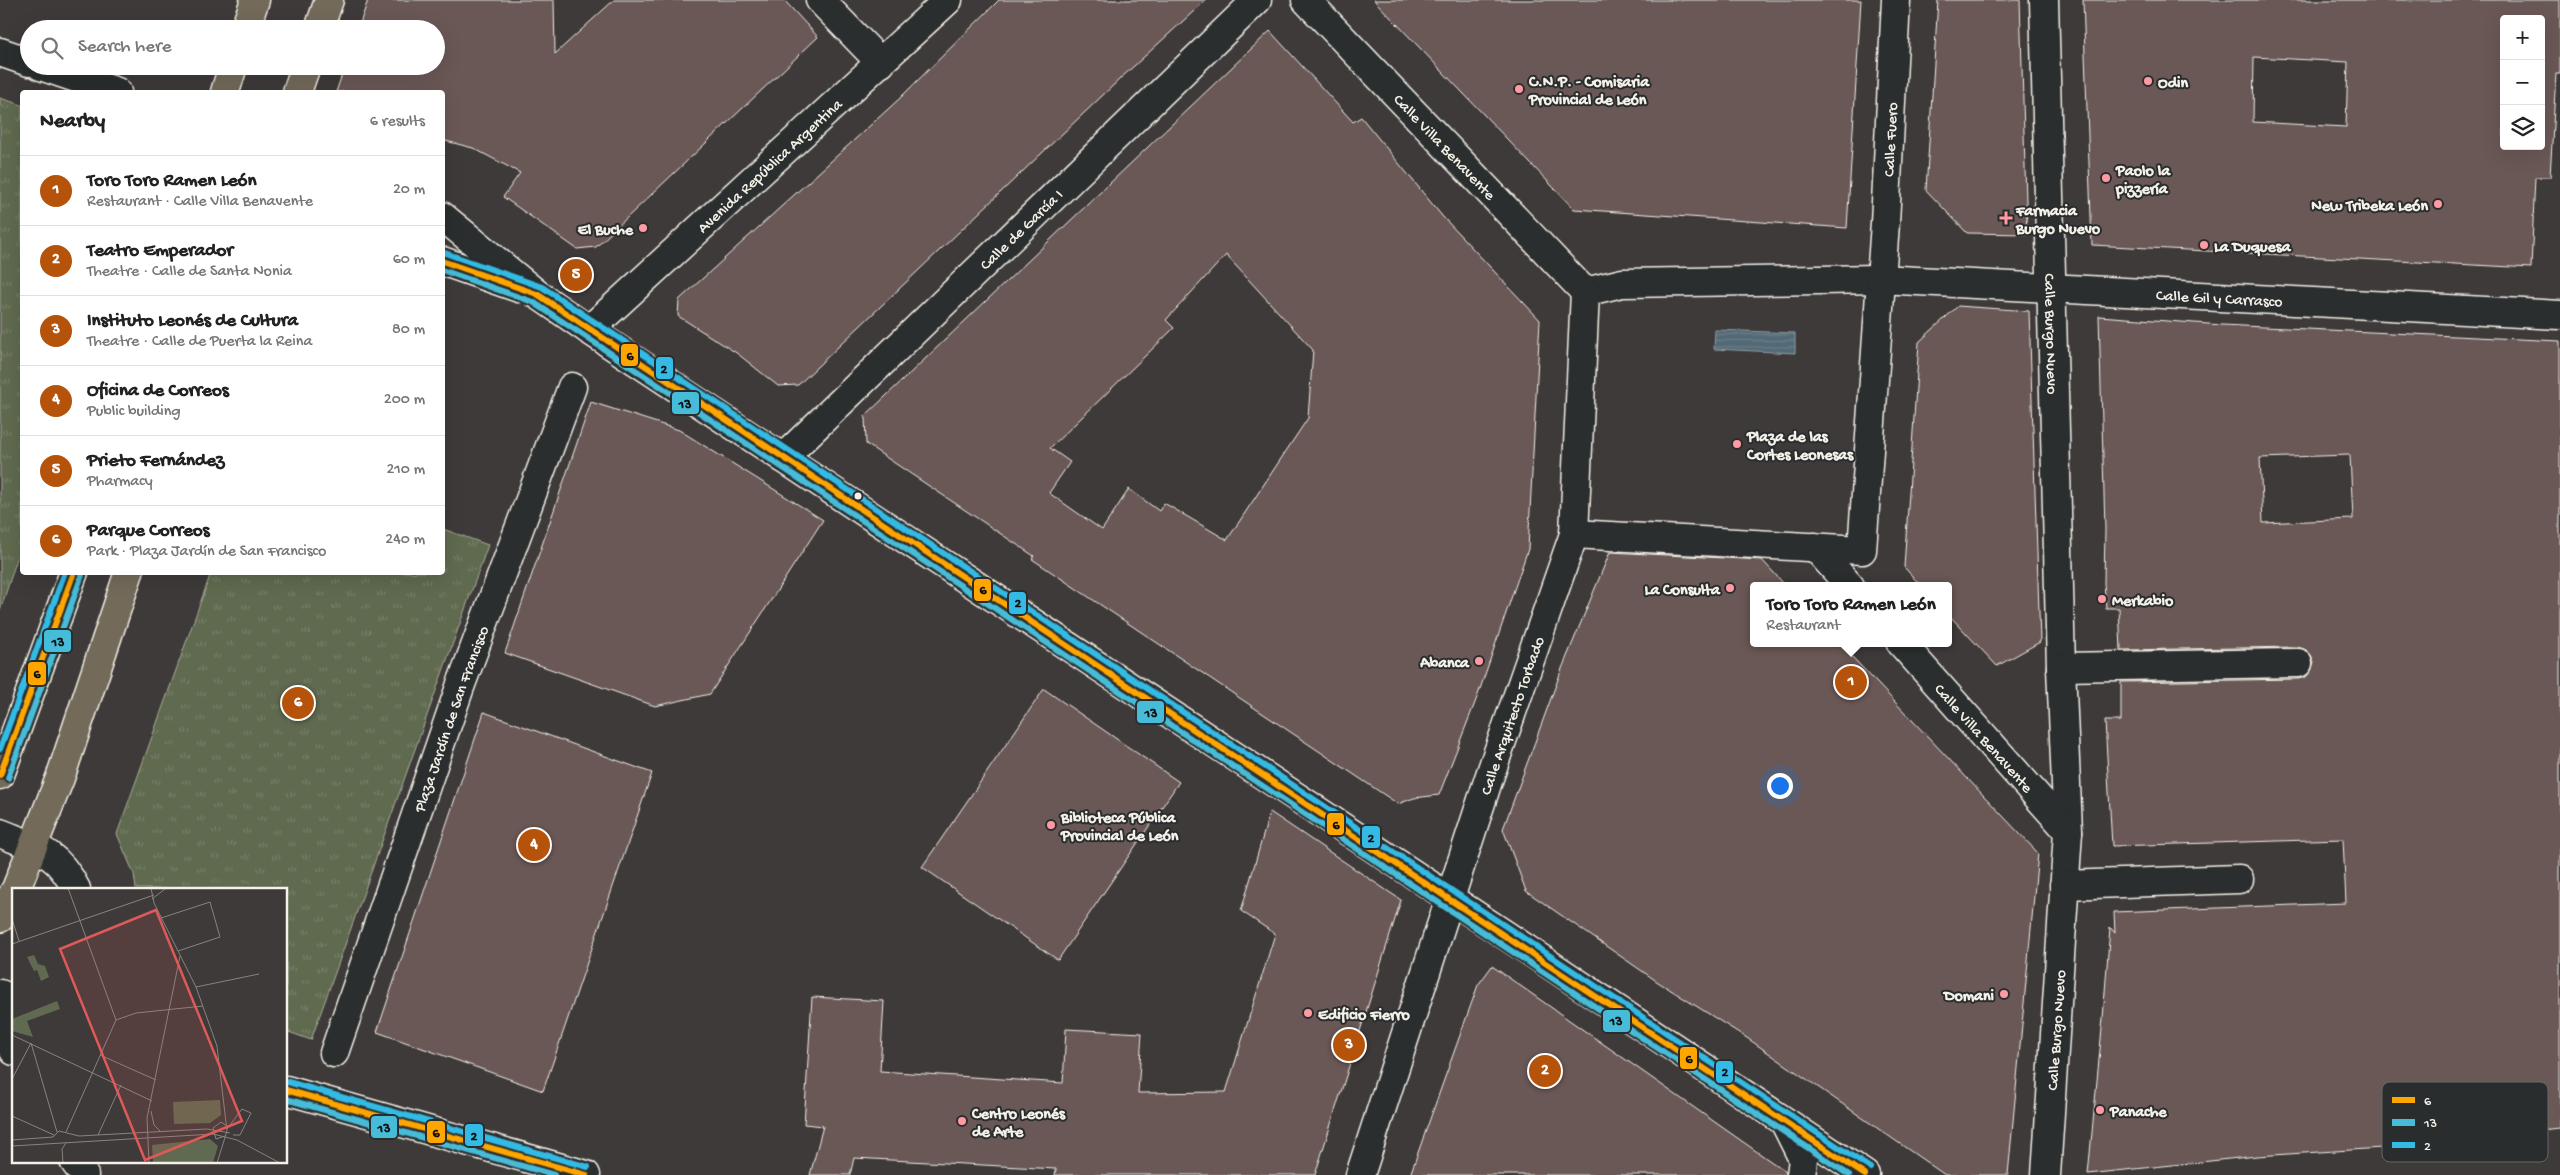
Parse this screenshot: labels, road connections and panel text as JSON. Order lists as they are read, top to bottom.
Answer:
{
  "streets": {
    "street": [
      "Calle Fuero",
      "Calle Villa Benavente",
      "Avenida República Argentina",
      "Calle de García I",
      "Calle Gil y Carrasco",
      "Calle Burgo Nuevo",
      "Calle Arquitecto Torbado",
      "Plaza Jardín de San Francisco"
    ]
  },
  "crossings": [
    ["Calle Fuero", "Calle Gil y Carrasco"],
    ["Calle Villa Benavente", "Calle Burgo Nuevo"],
    ["Calle Gil y Carrasco", "Calle Burgo Nuevo"]
  ],
  "places": {
    "other": [
      "Odin",
      "C.N.P. - Comisaria Provincial de León",
      "Paolo la pizzería",
      "New Tribeka León",
      "El Buche",
      "La Duquesa",
      "Plaza de las Cortes Leonesas",
      "La Consulta",
      "Merkabio",
      "Abanca",
      "Biblioteca Pública Provincial de León",
      "Domani",
      "Edificio Fierro",
      "Panache",
      "Centro Leonés de Arte"
    ],
    "health": ["Farmacia Burgo Nuevo"]
  },
  "lines": ["transit line 2", "transit line 6", "transit line 13"],
  "legend": ["6", "13", "2"],
  "page": {
    "map_buttons": ["+", "−"],
    "search": "Search here",
    "heading": ["Nearby", "6 results"],
    "list": [
      {
        "mark": "1",
        "name": "Toro Toro Ramen León",
        "note": "Restaurant · Calle Villa Benavente",
        "value": "20 m"
      },
      {
        "mark": "2",
        "name": "Teatro Emperador",
        "note": "Theatre · Calle de Santa Nonia",
        "value": "60 m"
      },
      {
        "mark": "3",
        "name": "Instituto Leonés de Cultura",
        "note": "Theatre · Calle de Puerta la Reina",
        "value": "80 m"
      },
      {
        "mark": "4",
        "name": "Oficina de Correos",
        "note": "Public building",
        "value": "200 m"
      },
      {
        "mark": "5",
        "name": "Prieto Fernández",
        "note": "Pharmacy",
        "value": "210 m"
      },
      {
        "mark": "6",
        "name": "Parque Correos",
        "note": "Park · Plaza Jardín de San Francisco",
        "value": "240 m"
      }
    ],
    "pins": [
      "5",
      "1",
      "6",
      "4",
      "3",
      "2"
    ],
    "popup": ["Toro Toro Ramen León", "Restaurant"]
  }
}
